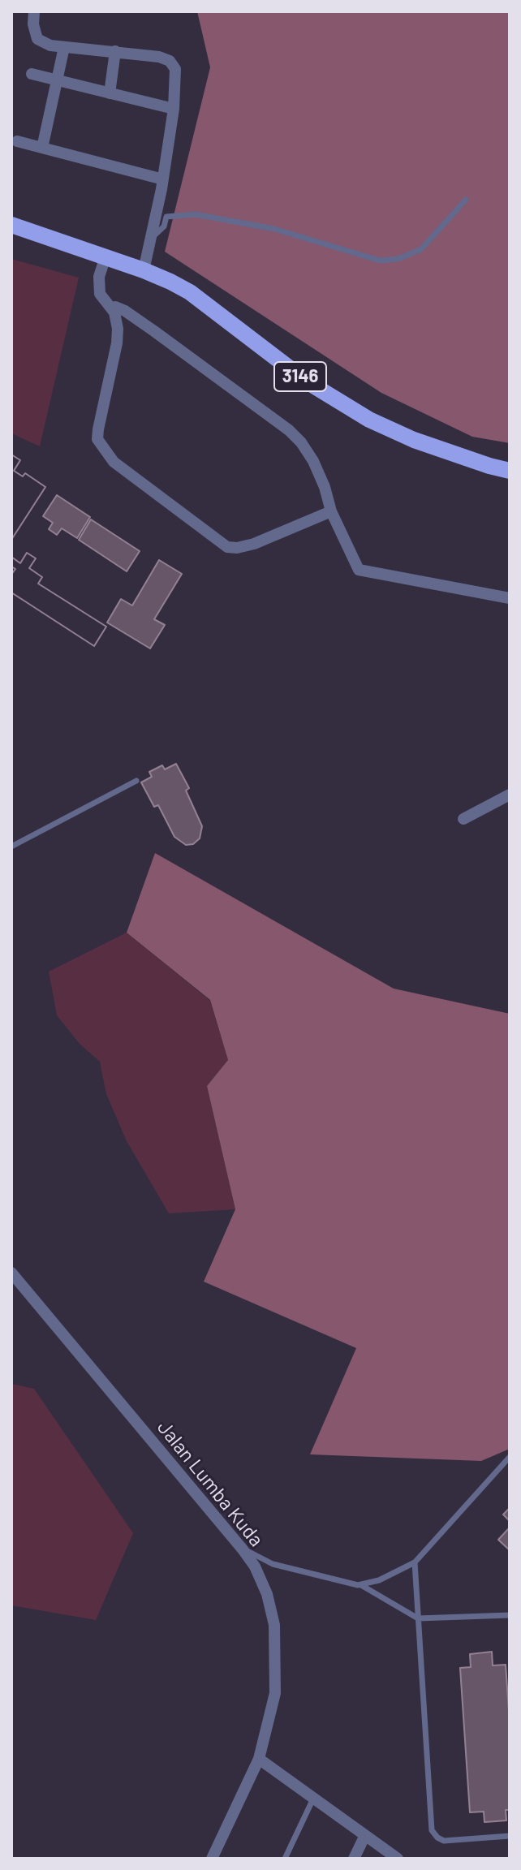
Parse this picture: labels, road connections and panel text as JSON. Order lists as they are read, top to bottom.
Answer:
{
  "streets": {
    "main road": ["3146"],
    "street": ["Jalan Lumba Kuda"]
  }
}
